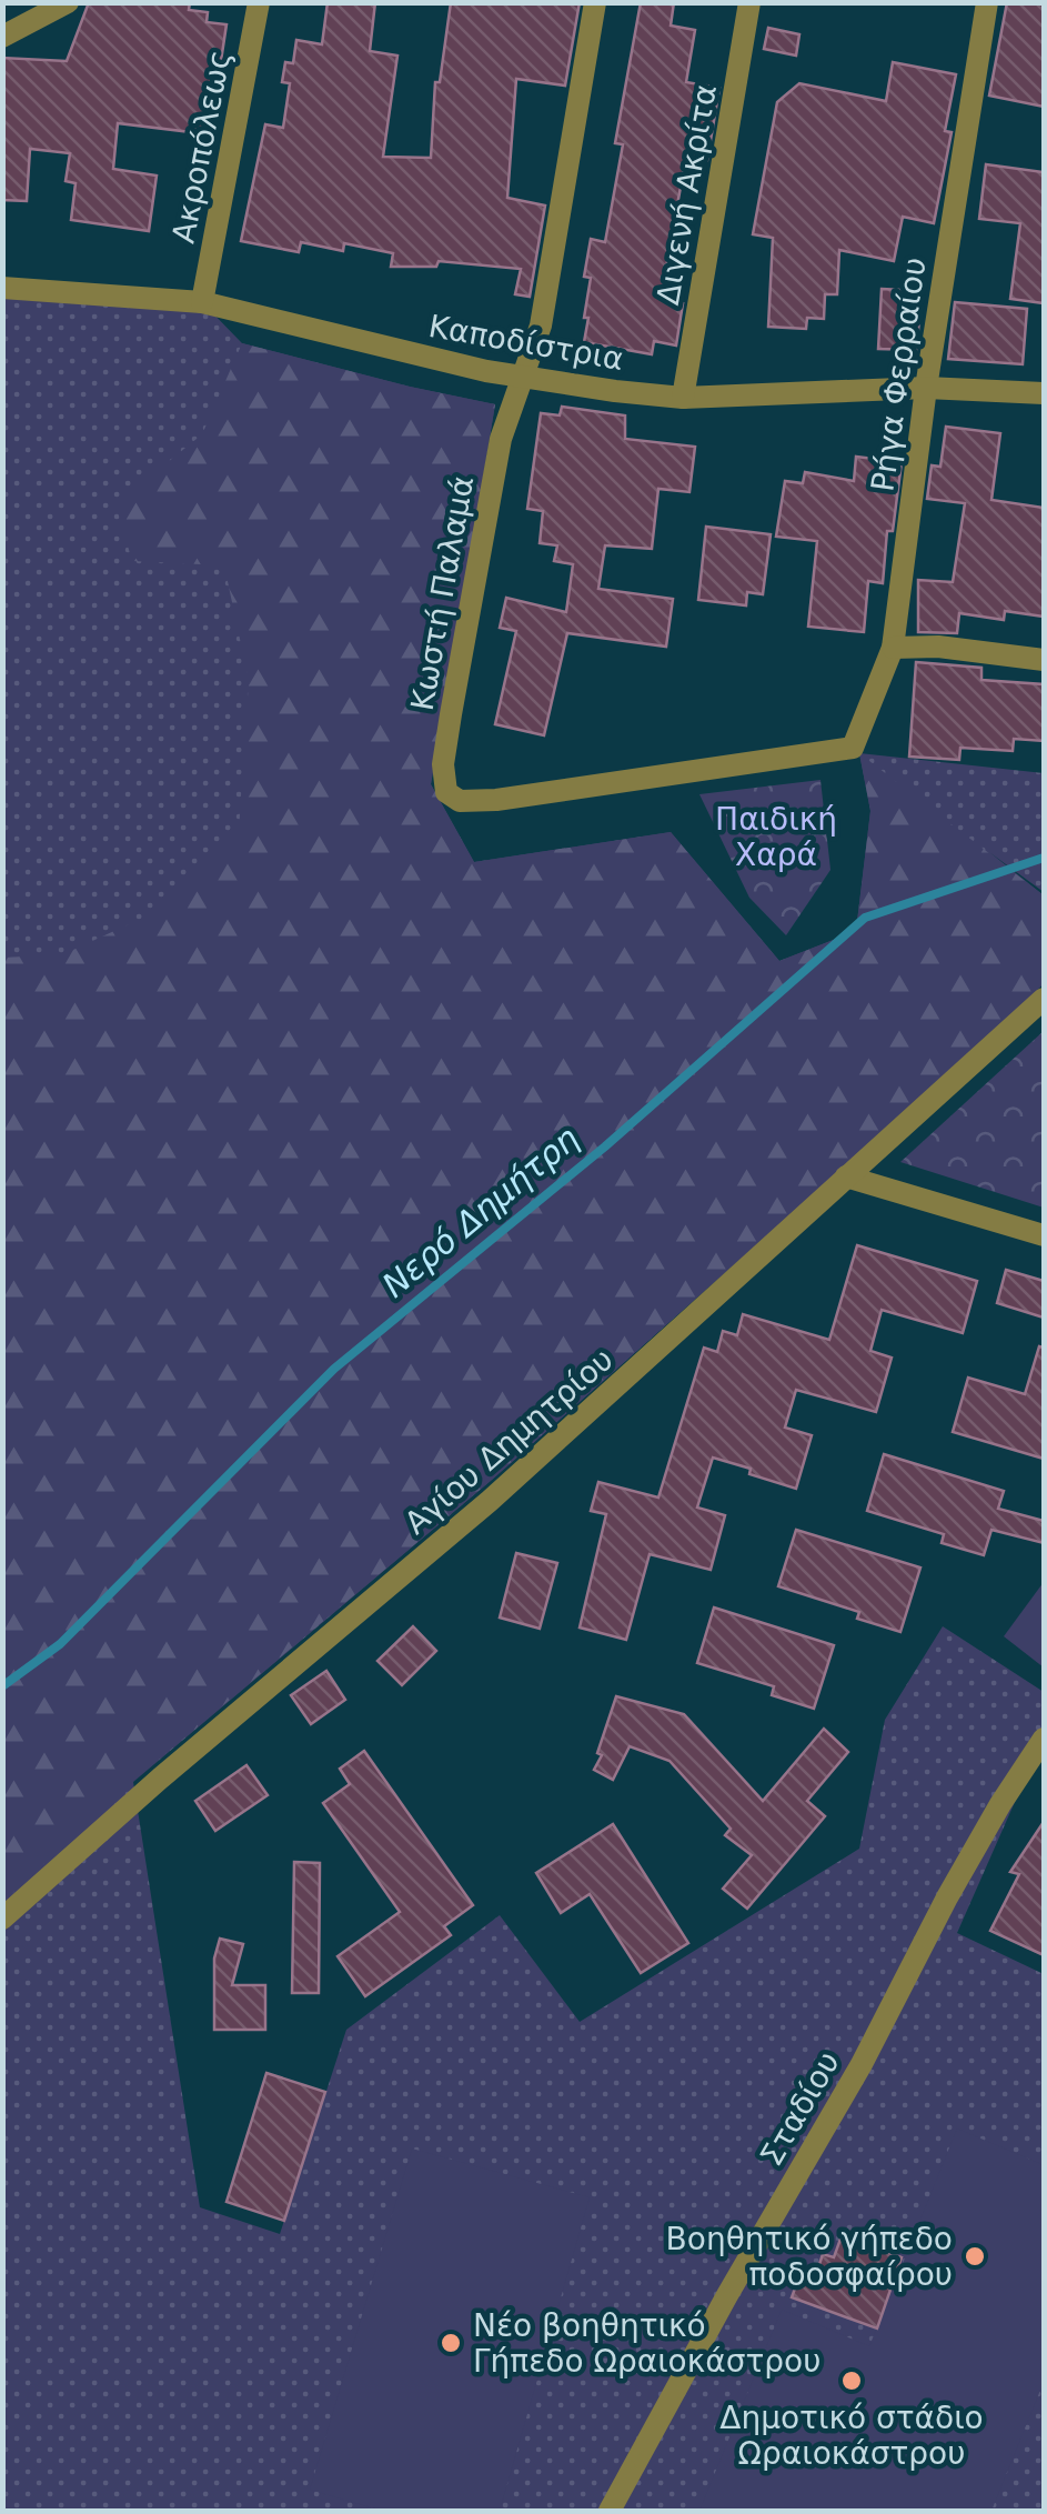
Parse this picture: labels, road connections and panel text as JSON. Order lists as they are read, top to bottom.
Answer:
{
  "streets": {
    "street": [
      "Ακροπόλεως",
      "Διγενή Ακρίτα",
      "Καποδίστρια",
      "Ρήγα Φερραίου",
      "Κωστή Παλαμά",
      "Αγίου Δημητρίου",
      "Σταδίου"
    ]
  },
  "crossings": [
    ["Ακροπόλεως", "Καποδίστρια"],
    ["Διγενή Ακρίτα", "Καποδίστρια"],
    ["Καποδίστρια", "Ρήγα Φερραίου"],
    ["Καποδίστρια", "Κωστή Παλαμά"],
    ["Ρήγα Φερραίου", "Κωστή Παλαμά"]
  ],
  "water": ["Νερό Δημήτρη"],
  "parks": ["Παιδική Χαρά"],
  "places": ["Βοηθητικό γήπεδο ποδοσφαίρου", "Νέο βοηθητικό Γήπεδο Ωραιοκάστρου", "Δημοτικό στάδιο Ωραιοκάστρου"]
}
